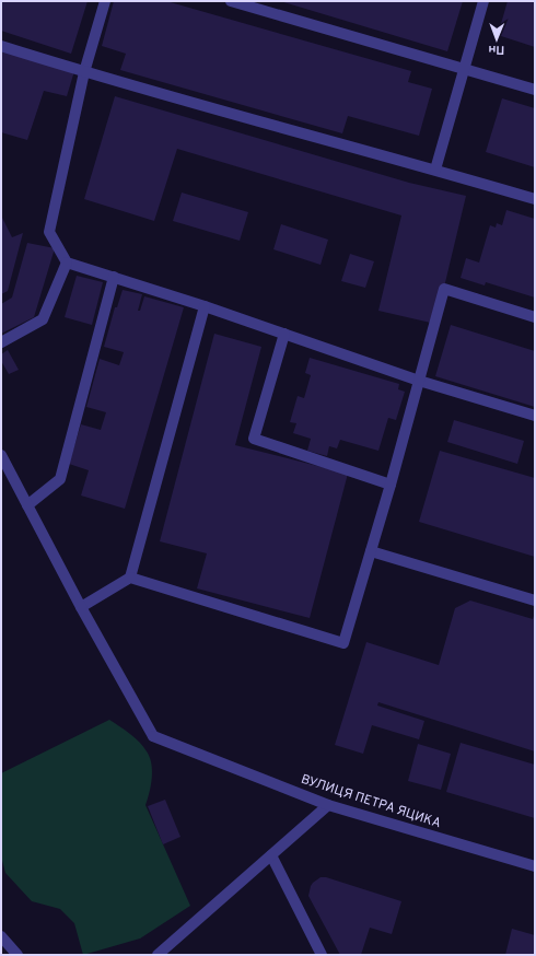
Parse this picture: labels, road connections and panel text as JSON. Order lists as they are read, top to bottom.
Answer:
{
  "streets": {
    "street": ["ВУЛИЦЯ ПЕТРА ЯЦИКА"]
  },
  "north": "bottom"
}
